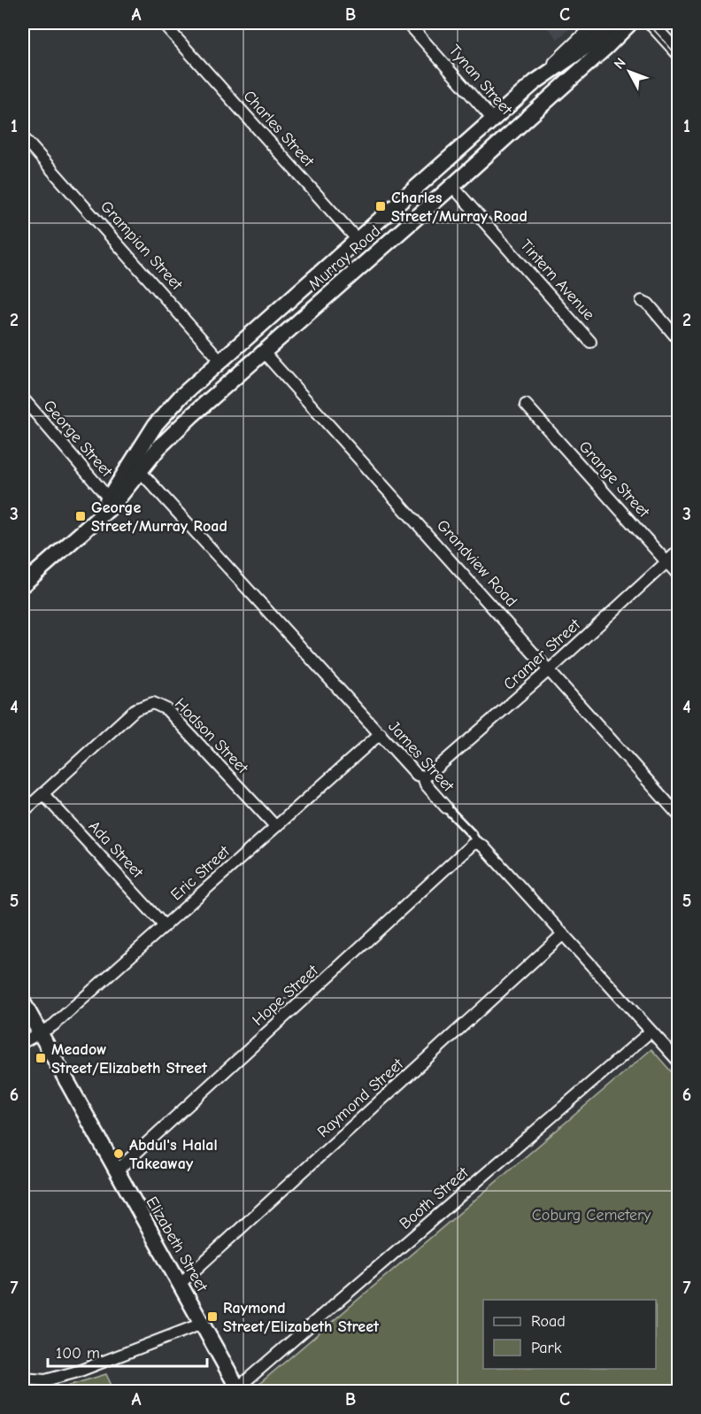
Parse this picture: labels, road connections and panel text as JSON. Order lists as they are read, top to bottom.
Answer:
{
  "streets": {
    "main road": [
      "Tynan Street",
      "Charles Street",
      "Grampian Street",
      "Murray Road",
      "Tintern Avenue",
      "Grandview Road",
      "Elizabeth Street"
    ],
    "street": [
      "George Street",
      "Grange Street",
      "Cramer Street",
      "Hodson Street",
      "James Street",
      "Ada Street",
      "Eric Street",
      "Hope Street",
      "Raymond Street",
      "Booth Street"
    ]
  },
  "crossings": [
    ["Tynan Street", "Murray Road"],
    ["Charles Street", "Murray Road"],
    ["Grampian Street", "Murray Road"],
    ["Murray Road", "Tintern Avenue"],
    ["Murray Road", "George Street"],
    ["Murray Road", "Grandview Road"],
    ["Murray Road", "James Street"],
    ["Grange Street", "Cramer Street"],
    ["Grandview Road", "Cramer Street"],
    ["Cramer Street", "James Street"],
    ["Hodson Street", "Ada Street"],
    ["Hodson Street", "Eric Street"],
    ["James Street", "Eric Street"],
    ["James Street", "Hope Street"],
    ["James Street", "Raymond Street"],
    ["James Street", "Booth Street"],
    ["Ada Street", "Eric Street"],
    ["Eric Street", "Elizabeth Street"],
    ["Hope Street", "Elizabeth Street"],
    ["Raymond Street", "Elizabeth Street"],
    ["Booth Street", "Elizabeth Street"]
  ],
  "parks": ["Coburg Cemetery"],
  "places": {
    "transit": [
      "Charles Street/Murray Road",
      "George Street/Murray Road",
      "Meadow Street/Elizabeth Street",
      "Raymond Street/Elizabeth Street"
    ],
    "other": ["Abdul's Halal Takeaway"]
  },
  "legend": ["Road", "Park"],
  "scale_bar": "100 m",
  "north": "top left",
  "grid": {
    "columns": ["A", "B", "C"],
    "rows": [
      "1",
      "2",
      "3",
      "4",
      "5",
      "6",
      "7"
    ]
  }
}
